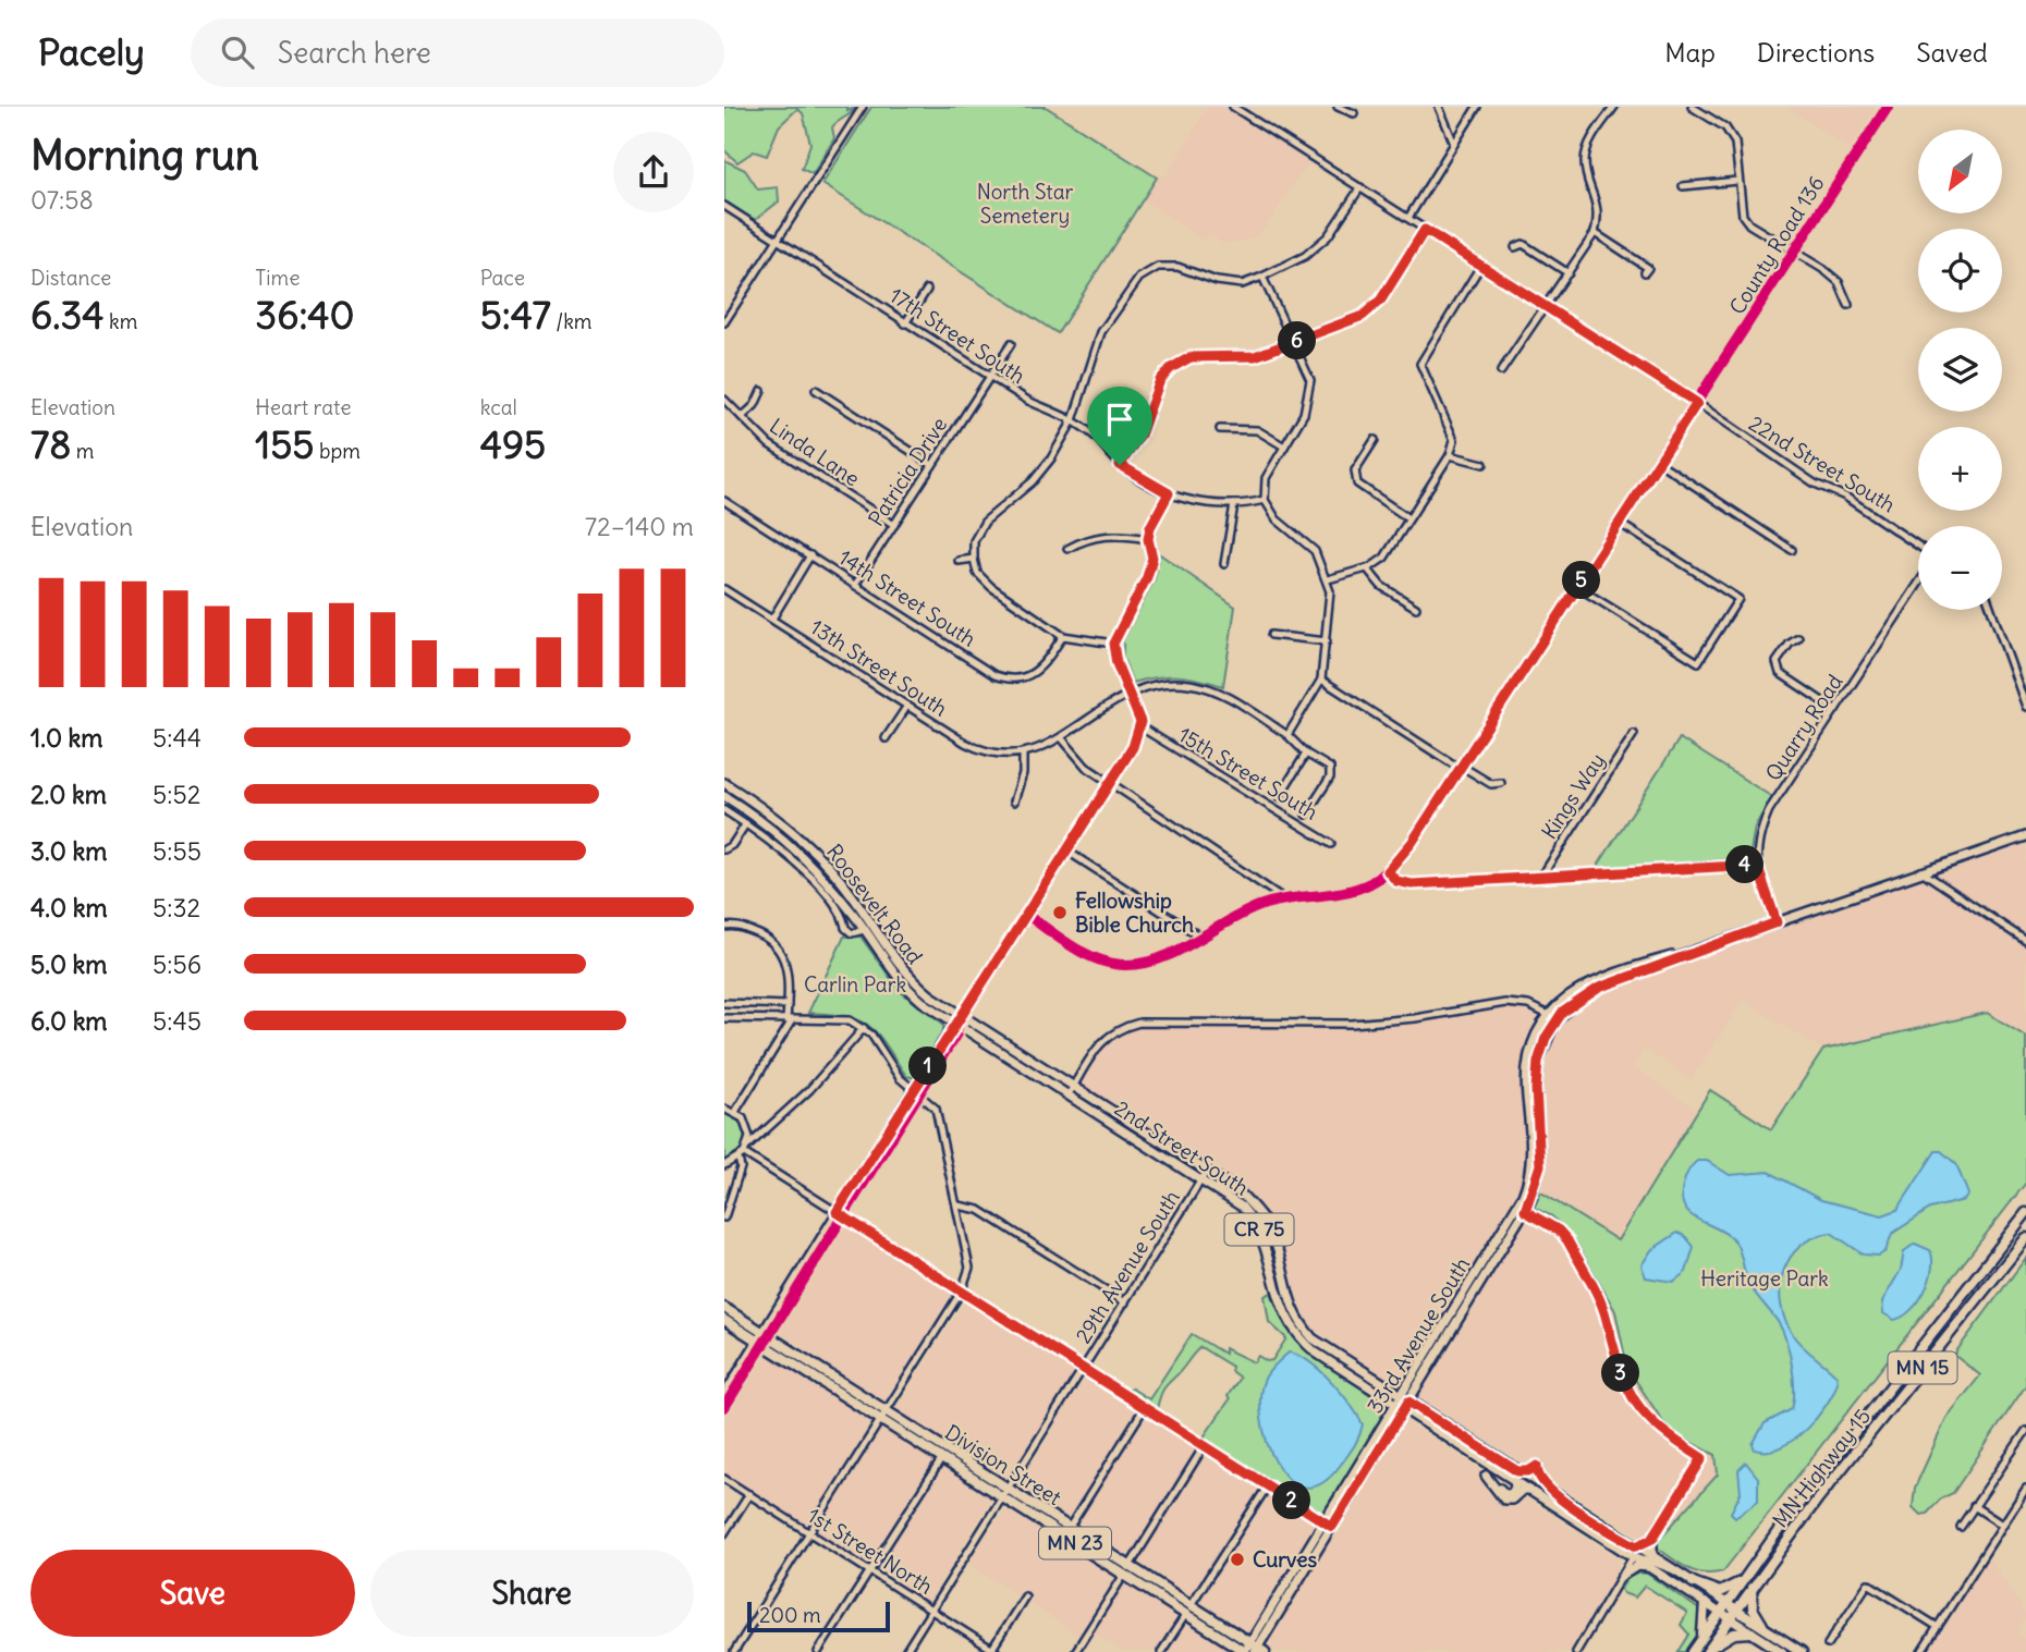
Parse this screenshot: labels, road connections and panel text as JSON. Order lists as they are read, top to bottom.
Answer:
{
  "streets": {
    "highway": [
      "2nd Street South",
      "CR 75",
      "MN 15",
      "Division Street",
      "MN Highway 15",
      "MN 23"
    ],
    "main road": ["Roosevelt Road", "33rd Avenue South"],
    "street": [
      "County Road 136",
      "17th Street South",
      "Linda Lane",
      "22nd Street South",
      "Patricia Drive",
      "14th Street South",
      "13th Street South",
      "Quarry Road",
      "15th Street South",
      "Kings Way",
      "29th Avenue South",
      "1st Street North"
    ]
  },
  "crossings": [
    ["County Road 136", "22nd Street South"],
    ["17th Street South", "Patricia Drive"],
    ["Linda Lane", "Patricia Drive"],
    ["Patricia Drive", "14th Street South"],
    ["Roosevelt Road", "2nd Street South"],
    ["2nd Street South", "29th Avenue South"],
    ["2nd Street South", "33rd Avenue South"],
    ["2nd Street South", "MN Highway 15"],
    ["29th Avenue South", "Division Street"],
    ["29th Avenue South", "1st Street North"],
    ["33rd Avenue South", "Division Street"]
  ],
  "parks": ["North Star Semetery", "Carlin Park", "Heritage Park"],
  "places": ["Fellowship Bible Church", "Curves"],
  "scale_bar": "200 m",
  "north": "bottom left",
  "page": {
    "header": "Pacely",
    "search": "Search here",
    "nav": ["Map", "Directions", "Saved"],
    "heading": ["Morning run", "07:58"],
    "map_buttons": ["+", "−"],
    "stats": [
      ["Distance", "6.34 km"],
      ["Time", "36:40"],
      ["Pace", "5:47 /km"],
      ["Elevation", "78 m"],
      ["Heart rate", "155 bpm"],
      ["kcal", "495"]
    ],
    "pins": [
      "6",
      "5",
      "4",
      "1",
      "3",
      "2"
    ],
    "chart": ["Elevation", "72–140 m"],
    "list": [
      {
        "name": "1.0 km",
        "note": "5:44"
      },
      {
        "name": "2.0 km",
        "note": "5:52"
      },
      {
        "name": "3.0 km",
        "note": "5:55"
      },
      {
        "name": "4.0 km",
        "note": "5:32"
      },
      {
        "name": "5.0 km",
        "note": "5:56"
      },
      {
        "name": "6.0 km",
        "note": "5:45"
      }
    ],
    "buttons": ["Save", "Share"],
    "scale": "200 m"
  }
}
